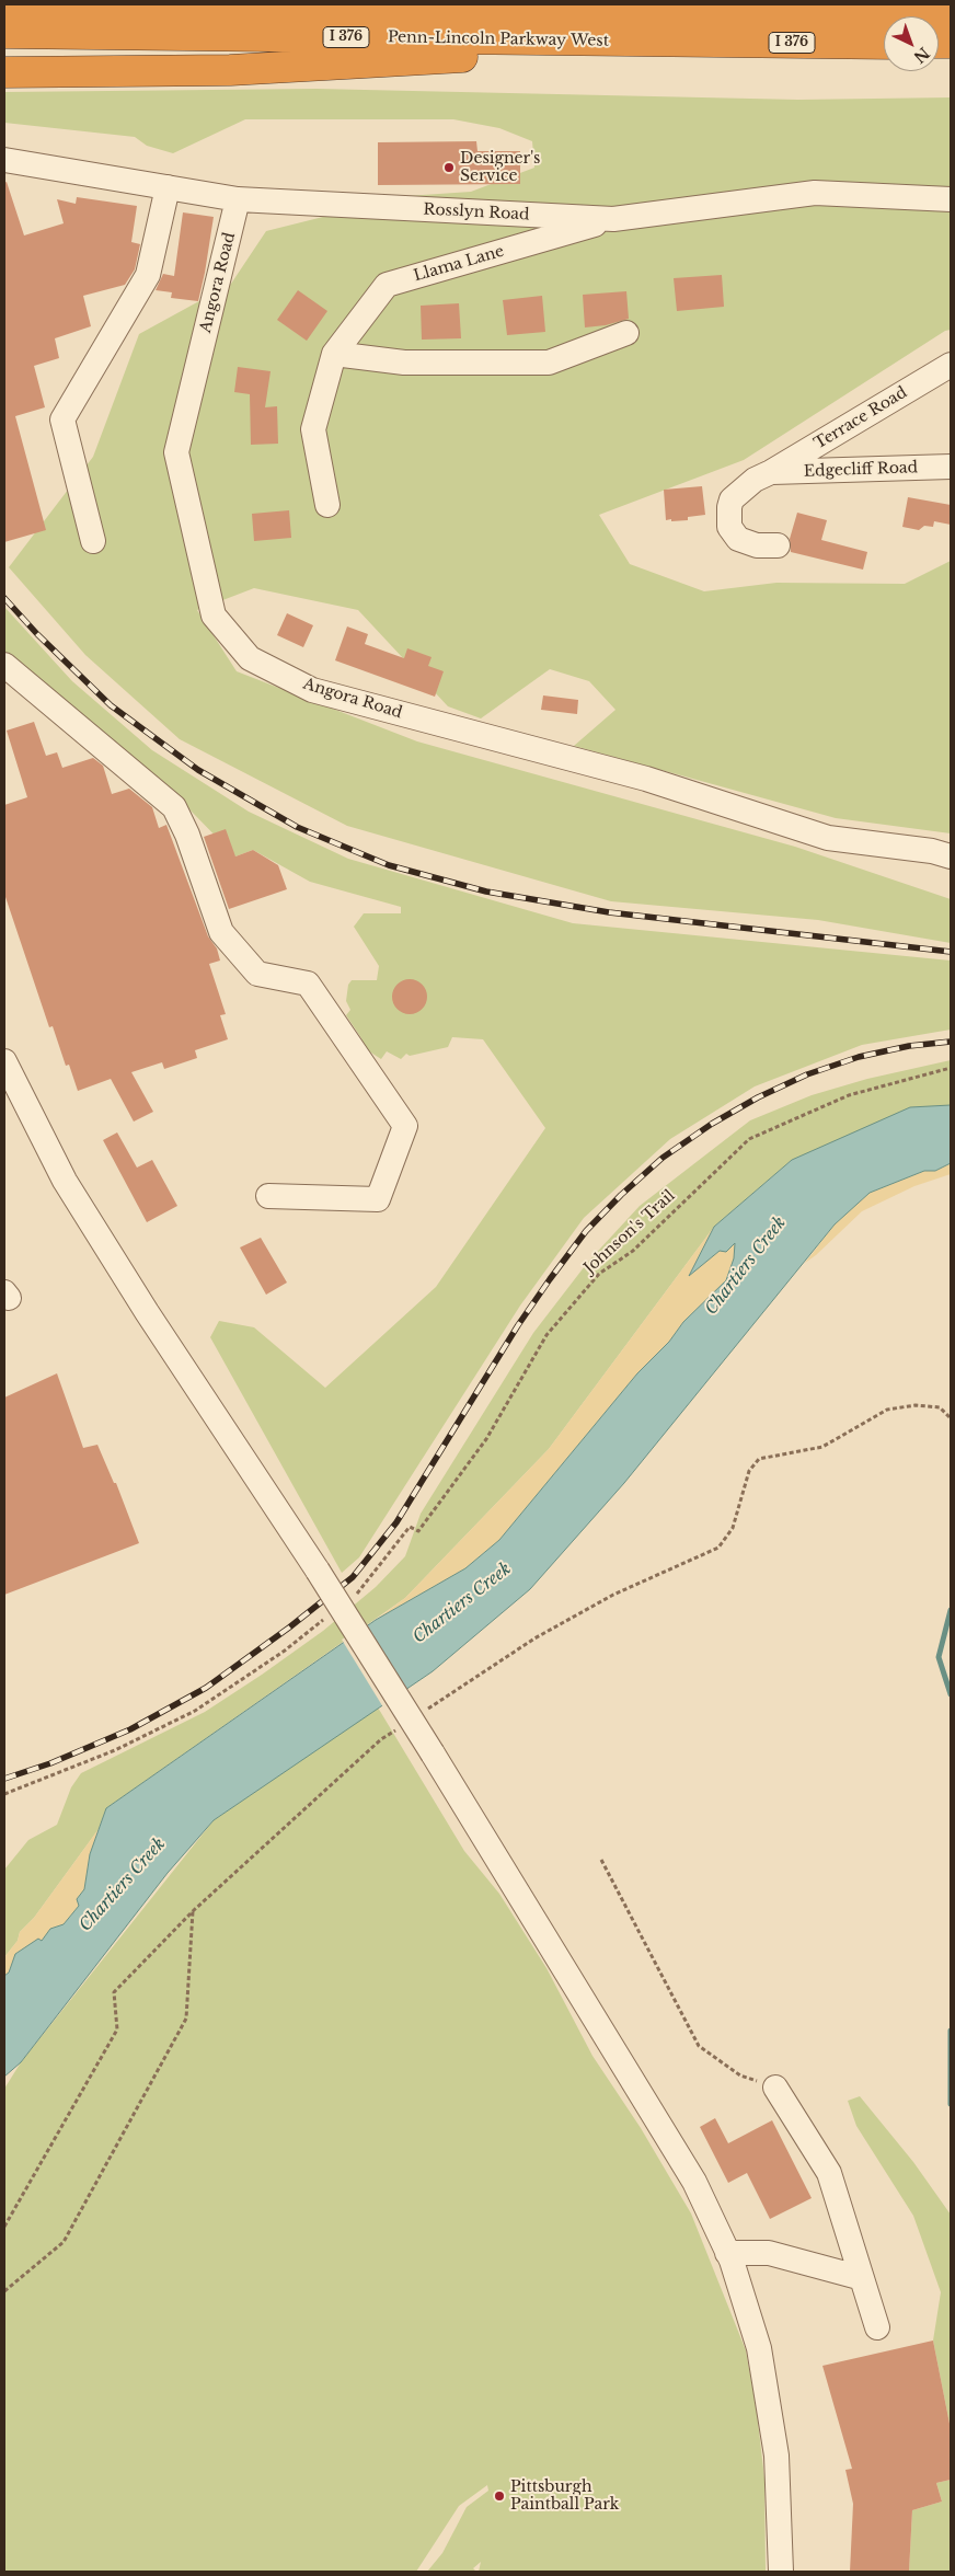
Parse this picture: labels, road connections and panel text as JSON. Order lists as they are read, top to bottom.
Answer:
{
  "streets": {
    "highway": ["I 376", "Penn-Lincoln Parkway West"],
    "street": [
      "Rosslyn Road",
      "Llama Lane",
      "Angora Road",
      "Terrace Road",
      "Edgecliff Road"
    ],
    "path": ["Johnson's Trail"]
  },
  "crossings": [
    ["Rosslyn Road", "Llama Lane"],
    ["Rosslyn Road", "Angora Road"],
    ["Terrace Road", "Edgecliff Road"]
  ],
  "water": ["Chartiers Creek"],
  "places": ["Designer's Service", "Pittsburgh Paintball Park"],
  "north": "bottom right"
}
